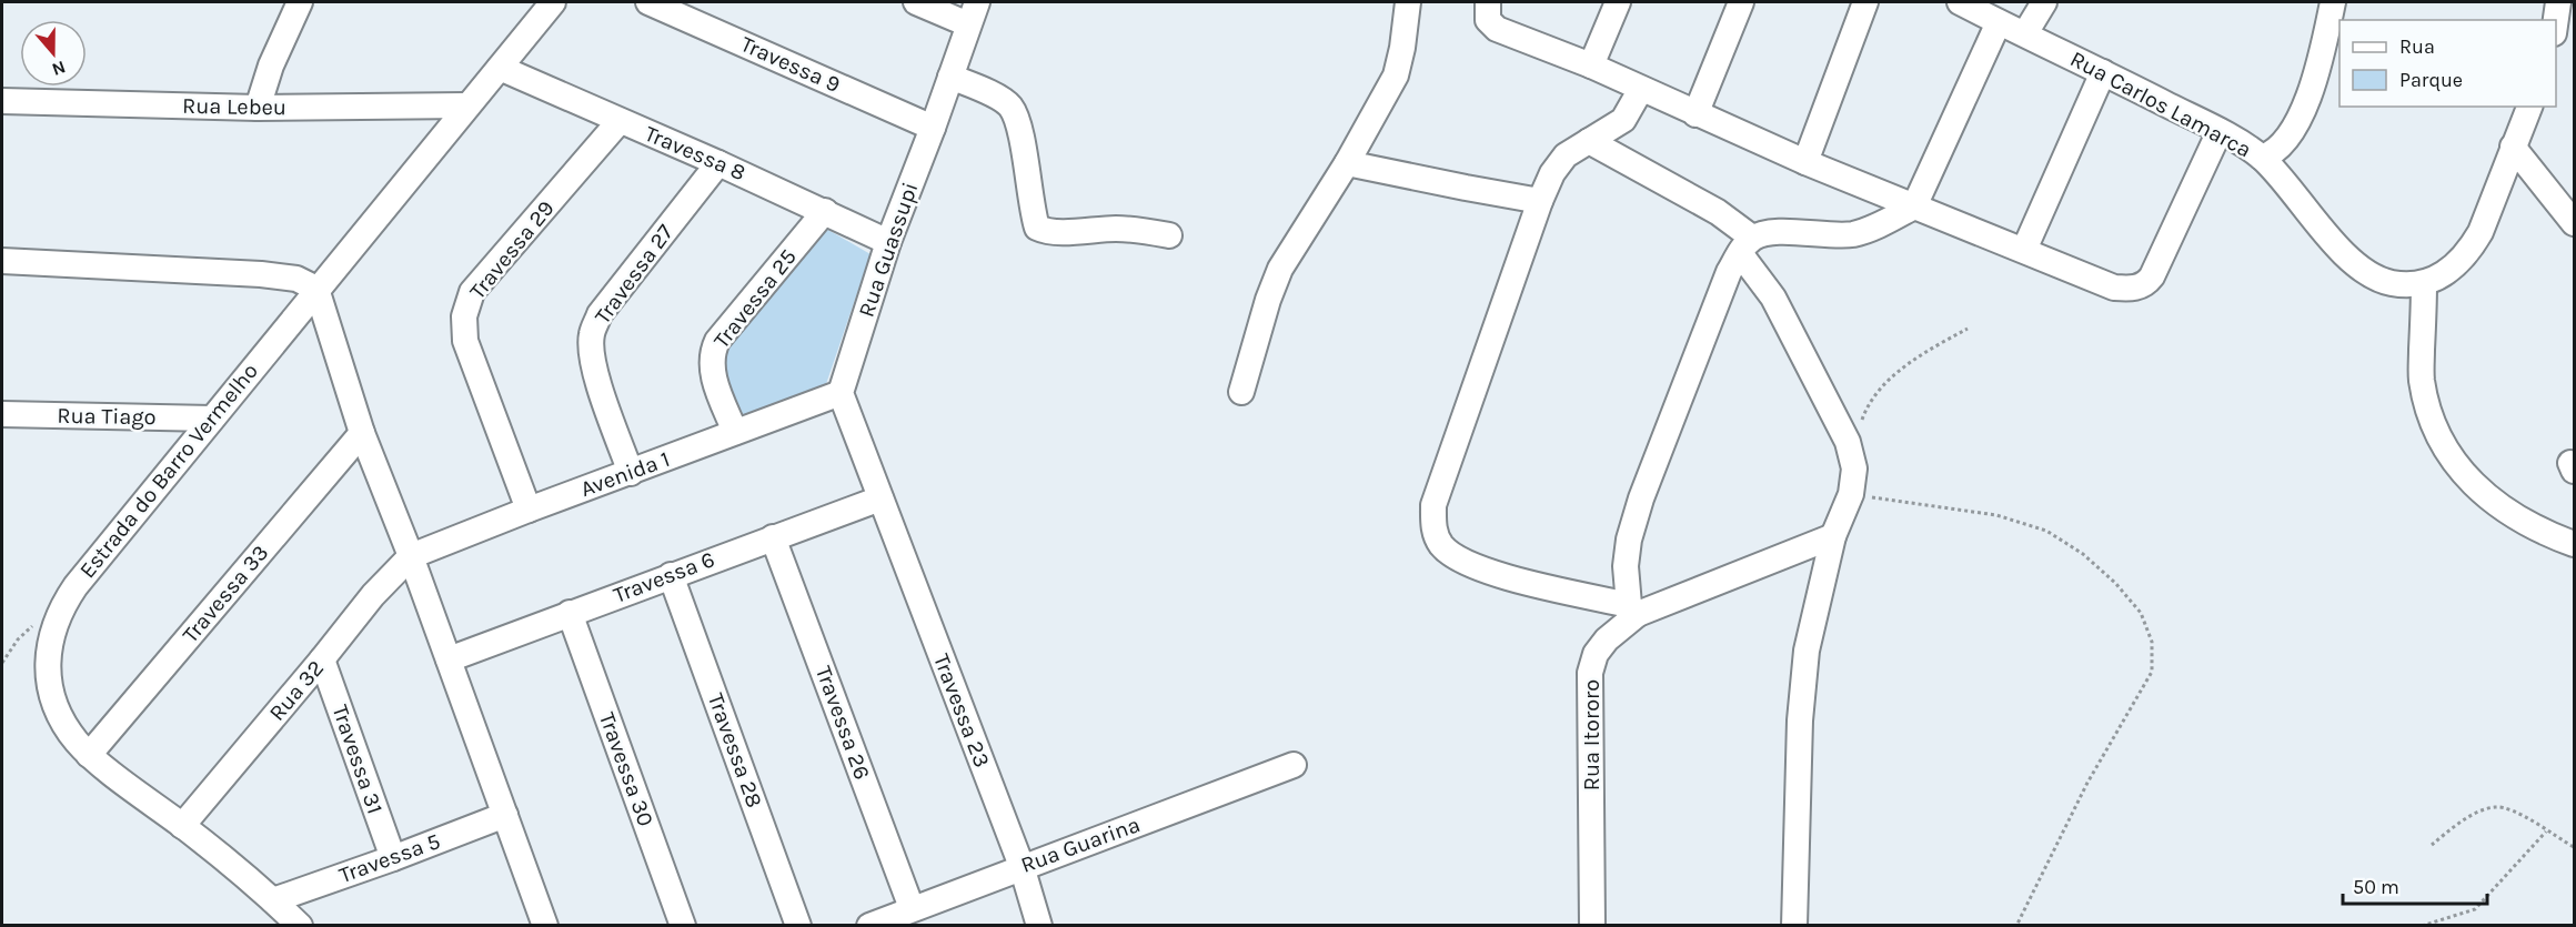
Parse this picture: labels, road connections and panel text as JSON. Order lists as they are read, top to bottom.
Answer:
{
  "streets": {
    "street": [
      "Travessa 9",
      "Rua Carlos Lamarca",
      "Rua Lebeu",
      "Travessa 8",
      "Travessa 29",
      "Rua Guassupi",
      "Travessa 27",
      "Travessa 25",
      "Rua Tiago",
      "Estrada do Barro Vermelho",
      "Avenida 1",
      "Travessa 6",
      "Travessa 33",
      "Rua 32",
      "Travessa 23",
      "Travessa 26",
      "Rua Itororo",
      "Travessa 28",
      "Travessa 31",
      "Travessa 30",
      "Rua Guarina",
      "Travessa 5"
    ]
  },
  "crossings": [
    ["Travessa 9", "Rua Guassupi"],
    ["Rua Lebeu", "Estrada do Barro Vermelho"],
    ["Travessa 8", "Travessa 29"],
    ["Travessa 8", "Rua Guassupi"],
    ["Travessa 8", "Travessa 27"],
    ["Travessa 8", "Travessa 25"],
    ["Travessa 8", "Estrada do Barro Vermelho"],
    ["Travessa 29", "Avenida 1"],
    ["Rua Guassupi", "Avenida 1"],
    ["Travessa 27", "Avenida 1"],
    ["Travessa 25", "Avenida 1"],
    ["Rua Tiago", "Estrada do Barro Vermelho"],
    ["Estrada do Barro Vermelho", "Travessa 33"],
    ["Estrada do Barro Vermelho", "Rua 32"],
    ["Estrada do Barro Vermelho", "Travessa 5"],
    ["Avenida 1", "Rua 32"],
    ["Travessa 6", "Travessa 23"],
    ["Travessa 6", "Travessa 26"],
    ["Travessa 6", "Travessa 28"],
    ["Travessa 6", "Travessa 30"],
    ["Rua 32", "Travessa 31"],
    ["Travessa 23", "Rua Guarina"],
    ["Travessa 26", "Rua Guarina"],
    ["Travessa 31", "Travessa 5"]
  ],
  "legend": ["Rua", "Parque"],
  "scale_bar": "50 m",
  "north": "bottom"
}
